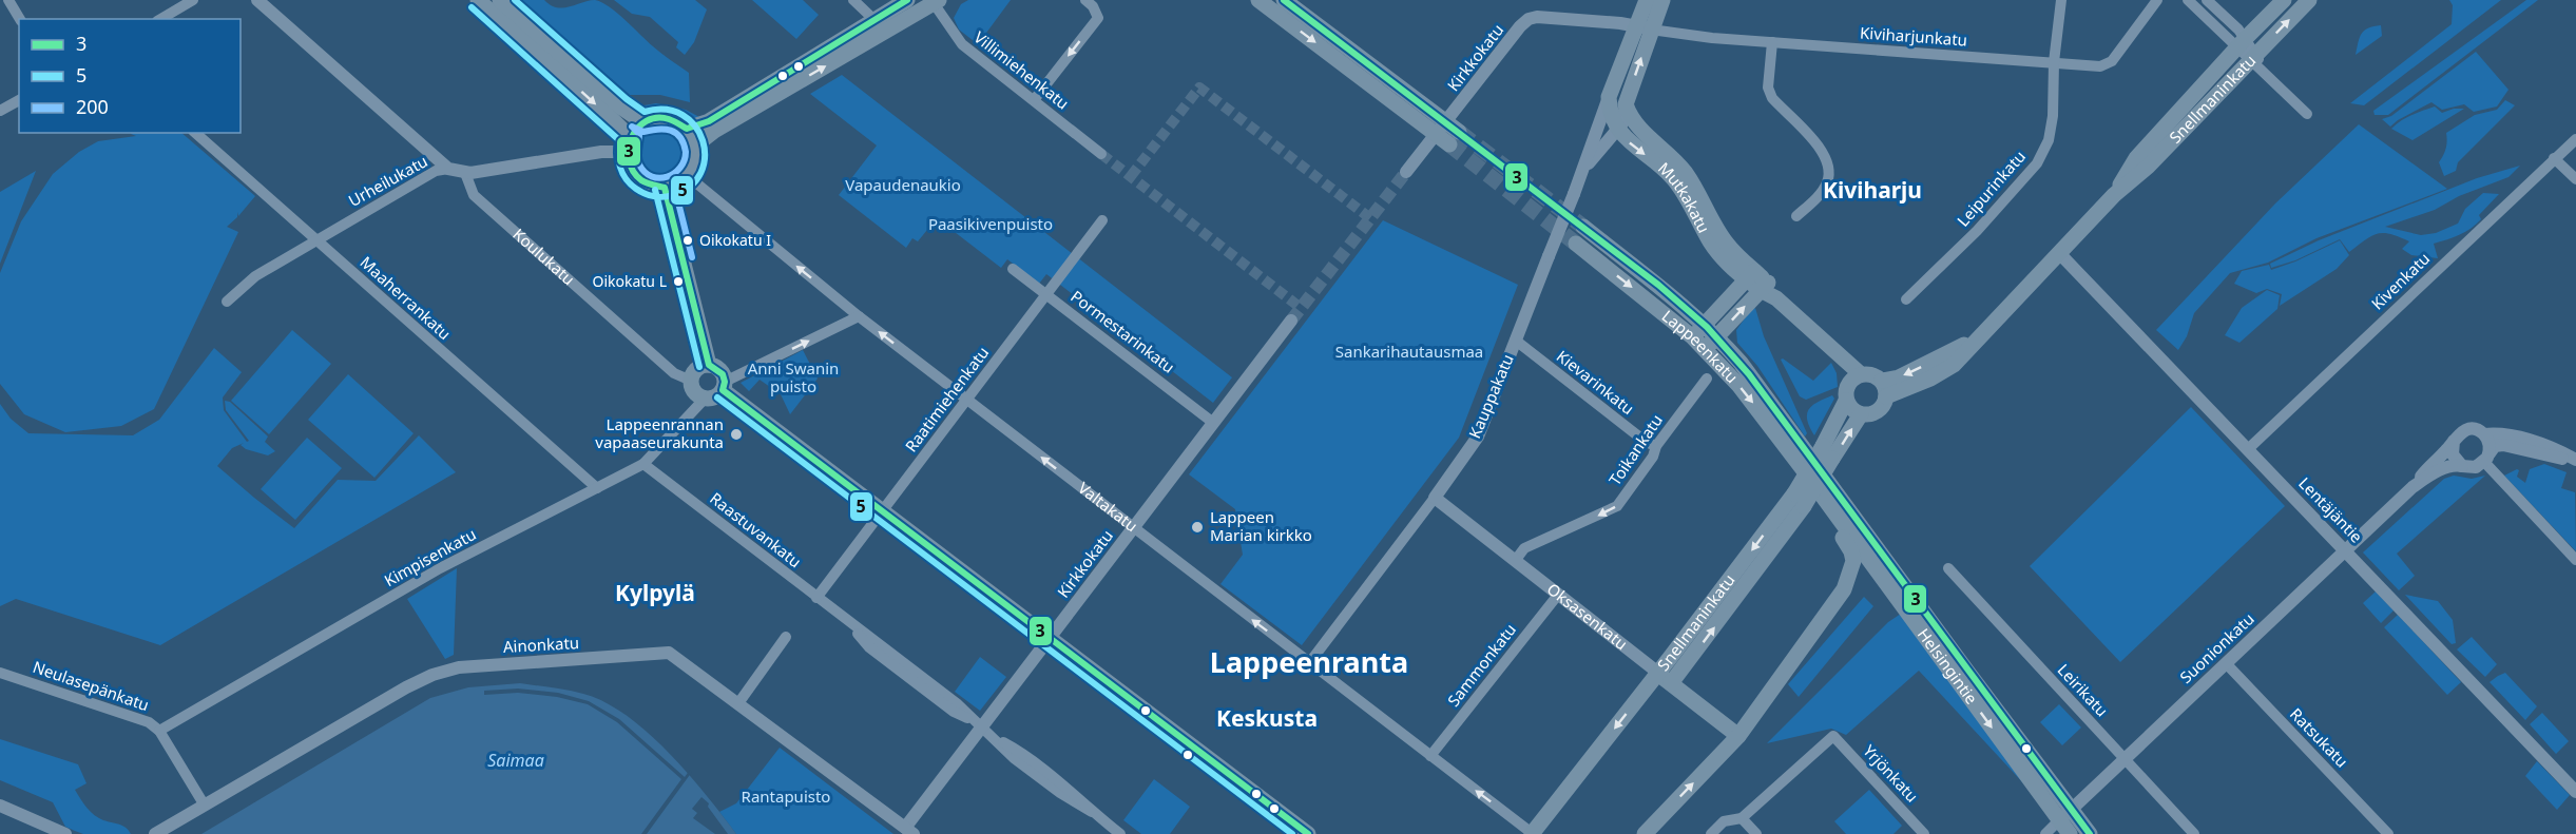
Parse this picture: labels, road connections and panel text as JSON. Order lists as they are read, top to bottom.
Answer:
{
  "streets": {
    "main road": [
      "Snellmaninkatu",
      "Mutkakatu",
      "Lappeenkatu",
      "Kauppakatu",
      "Oksasenkatu",
      "Helsingintie"
    ],
    "street": [
      "Kiviharjunkatu",
      "Kirkkokatu",
      "Villimiehenkatu",
      "Urheilukatu",
      "Leipurinkatu",
      "Koulukatu",
      "Kivenkatu",
      "Maaherrankatu",
      "Pormestarinkatu",
      "Kievarinkatu",
      "Raatimiehenkatu",
      "Toikankatu",
      "Valtakatu",
      "Lentäjäntie",
      "Raastuvankatu",
      "Kimpisenkatu",
      "Ainonkatu",
      "Suonionkatu",
      "Sammonkatu",
      "Neulasepänkatu",
      "Leirikatu",
      "Ratsukatu",
      "Yrjönkatu"
    ]
  },
  "crossings": [
    ["Kiviharjunkatu", "Kirkkokatu"],
    ["Kiviharjunkatu", "Leipurinkatu"],
    ["Kiviharjunkatu", "Kauppakatu"],
    ["Kirkkokatu", "Pormestarinkatu"],
    ["Kirkkokatu", "Kauppakatu"],
    ["Kirkkokatu", "Valtakatu"],
    ["Kirkkokatu", "Raastuvankatu"],
    ["Kirkkokatu", "Ainonkatu"],
    ["Snellmaninkatu", "Mutkakatu"],
    ["Snellmaninkatu", "Valtakatu"],
    ["Snellmaninkatu", "Lentäjäntie"],
    ["Snellmaninkatu", "Oksasenkatu"],
    ["Urheilukatu", "Koulukatu"],
    ["Urheilukatu", "Maaherrankatu"],
    ["Urheilukatu", "Valtakatu"],
    ["Mutkakatu", "Kauppakatu"],
    ["Koulukatu", "Kimpisenkatu"],
    ["Kivenkatu", "Lentäjäntie"],
    ["Maaherrankatu", "Kimpisenkatu"],
    ["Pormestarinkatu", "Raatimiehenkatu"],
    ["Lappeenkatu", "Helsingintie"],
    ["Kievarinkatu", "Kauppakatu"],
    ["Kievarinkatu", "Toikankatu"],
    ["Kauppakatu", "Valtakatu"],
    ["Kauppakatu", "Oksasenkatu"],
    ["Raatimiehenkatu", "Valtakatu"],
    ["Raatimiehenkatu", "Raastuvankatu"],
    ["Toikankatu", "Oksasenkatu"],
    ["Valtakatu", "Sammonkatu"],
    ["Lentäjäntie", "Suonionkatu"],
    ["Raastuvankatu", "Kimpisenkatu"],
    ["Kimpisenkatu", "Neulasepänkatu"],
    ["Oksasenkatu", "Sammonkatu"],
    ["Ainonkatu", "Neulasepänkatu"],
    ["Suonionkatu", "Helsingintie"],
    ["Suonionkatu", "Leirikatu"],
    ["Suonionkatu", "Ratsukatu"]
  ],
  "one_way": ["Toikankatu", "Valtakatu"],
  "districts": [
    "Kiviharju",
    "Kylpylä",
    "Lappeenranta",
    "Keskusta"
  ],
  "water": ["Saimaa"],
  "parks": [
    "Vapaudenaukio",
    "Paasikivenpuisto",
    "Sankarihautausmaa",
    "Anni Swanin puisto",
    "Rantapuisto"
  ],
  "places": [
    "Oikokatu I",
    "Oikokatu L",
    "Lappeenrannan vapaaseurakunta",
    "Lappeen Marian kirkko"
  ],
  "lines": ["transit line 3", "transit line 5", "transit line 200"],
  "legend": ["3", "5", "200"]
}
